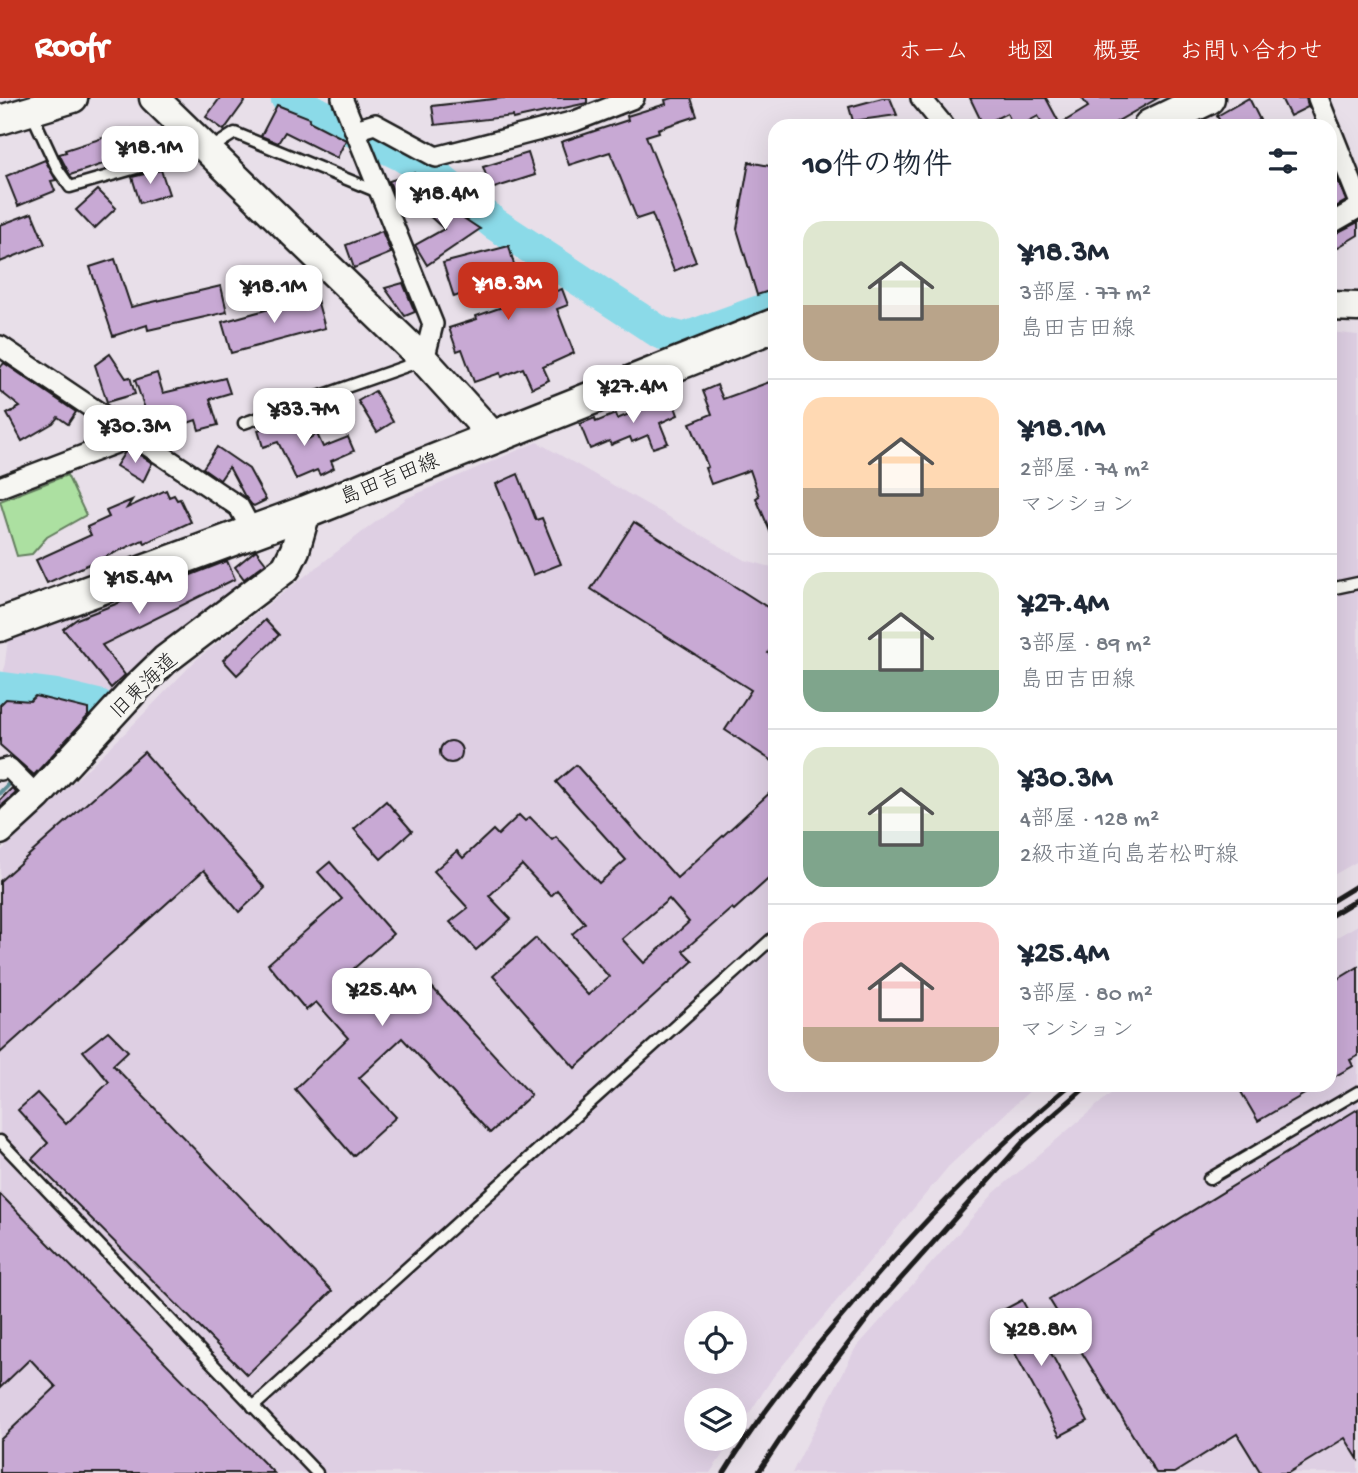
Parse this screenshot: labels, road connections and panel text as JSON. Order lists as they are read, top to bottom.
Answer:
{
  "streets": {
    "main road": ["島田吉田線"],
    "street": ["旧東海道"]
  },
  "crossings": [
    ["島田吉田線", "旧東海道"]
  ],
  "page": {
    "header": "Roofr",
    "nav": [
      "ホーム",
      "地図",
      "概要",
      "お問い合わせ"
    ],
    "heading": "10件の物件",
    "price": [
      "¥18.1M",
      "¥18.4M",
      "¥18.3M",
      "¥18.1M",
      "¥27.4M",
      "¥33.7M",
      "¥30.3M",
      "¥15.4M",
      "¥25.4M",
      "¥28.8M"
    ],
    "list": [
      {
        "name": "¥18.3M",
        "note": "3部屋 · 77 m² · 島田吉田線"
      },
      {
        "name": "¥18.1M",
        "note": "2部屋 · 74 m² · マンション"
      },
      {
        "name": "¥27.4M",
        "note": "3部屋 · 89 m² · 島田吉田線"
      },
      {
        "name": "¥30.3M",
        "note": "4部屋 · 128 m² · 2級市道向島若松町線"
      },
      {
        "name": "¥25.4M",
        "note": "3部屋 · 80 m² · マンション"
      }
    ]
  }
}
